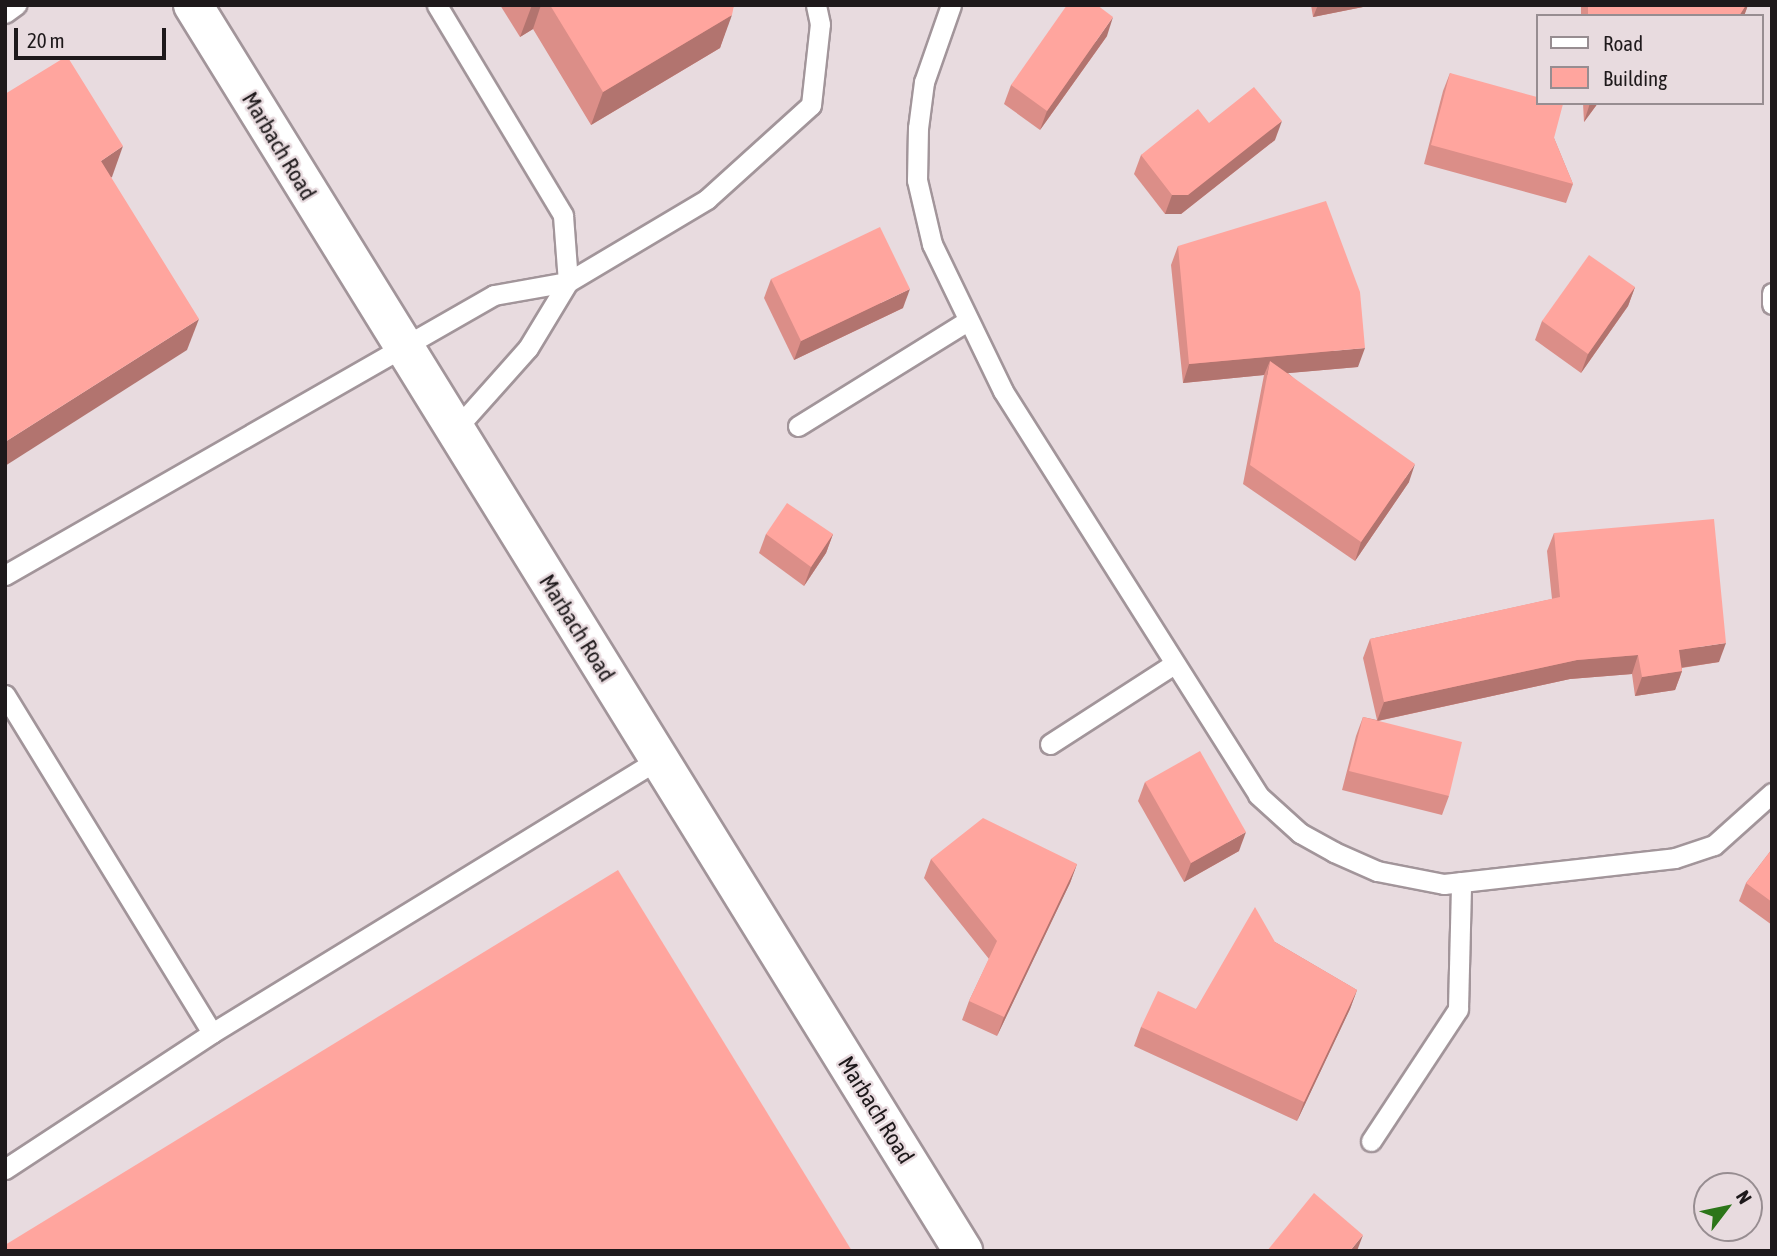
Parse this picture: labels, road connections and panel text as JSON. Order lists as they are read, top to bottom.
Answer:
{
  "streets": {
    "street": ["Marbach Road"]
  },
  "legend": ["Road", "Building"],
  "scale_bar": "20 m",
  "north": "top right"
}
